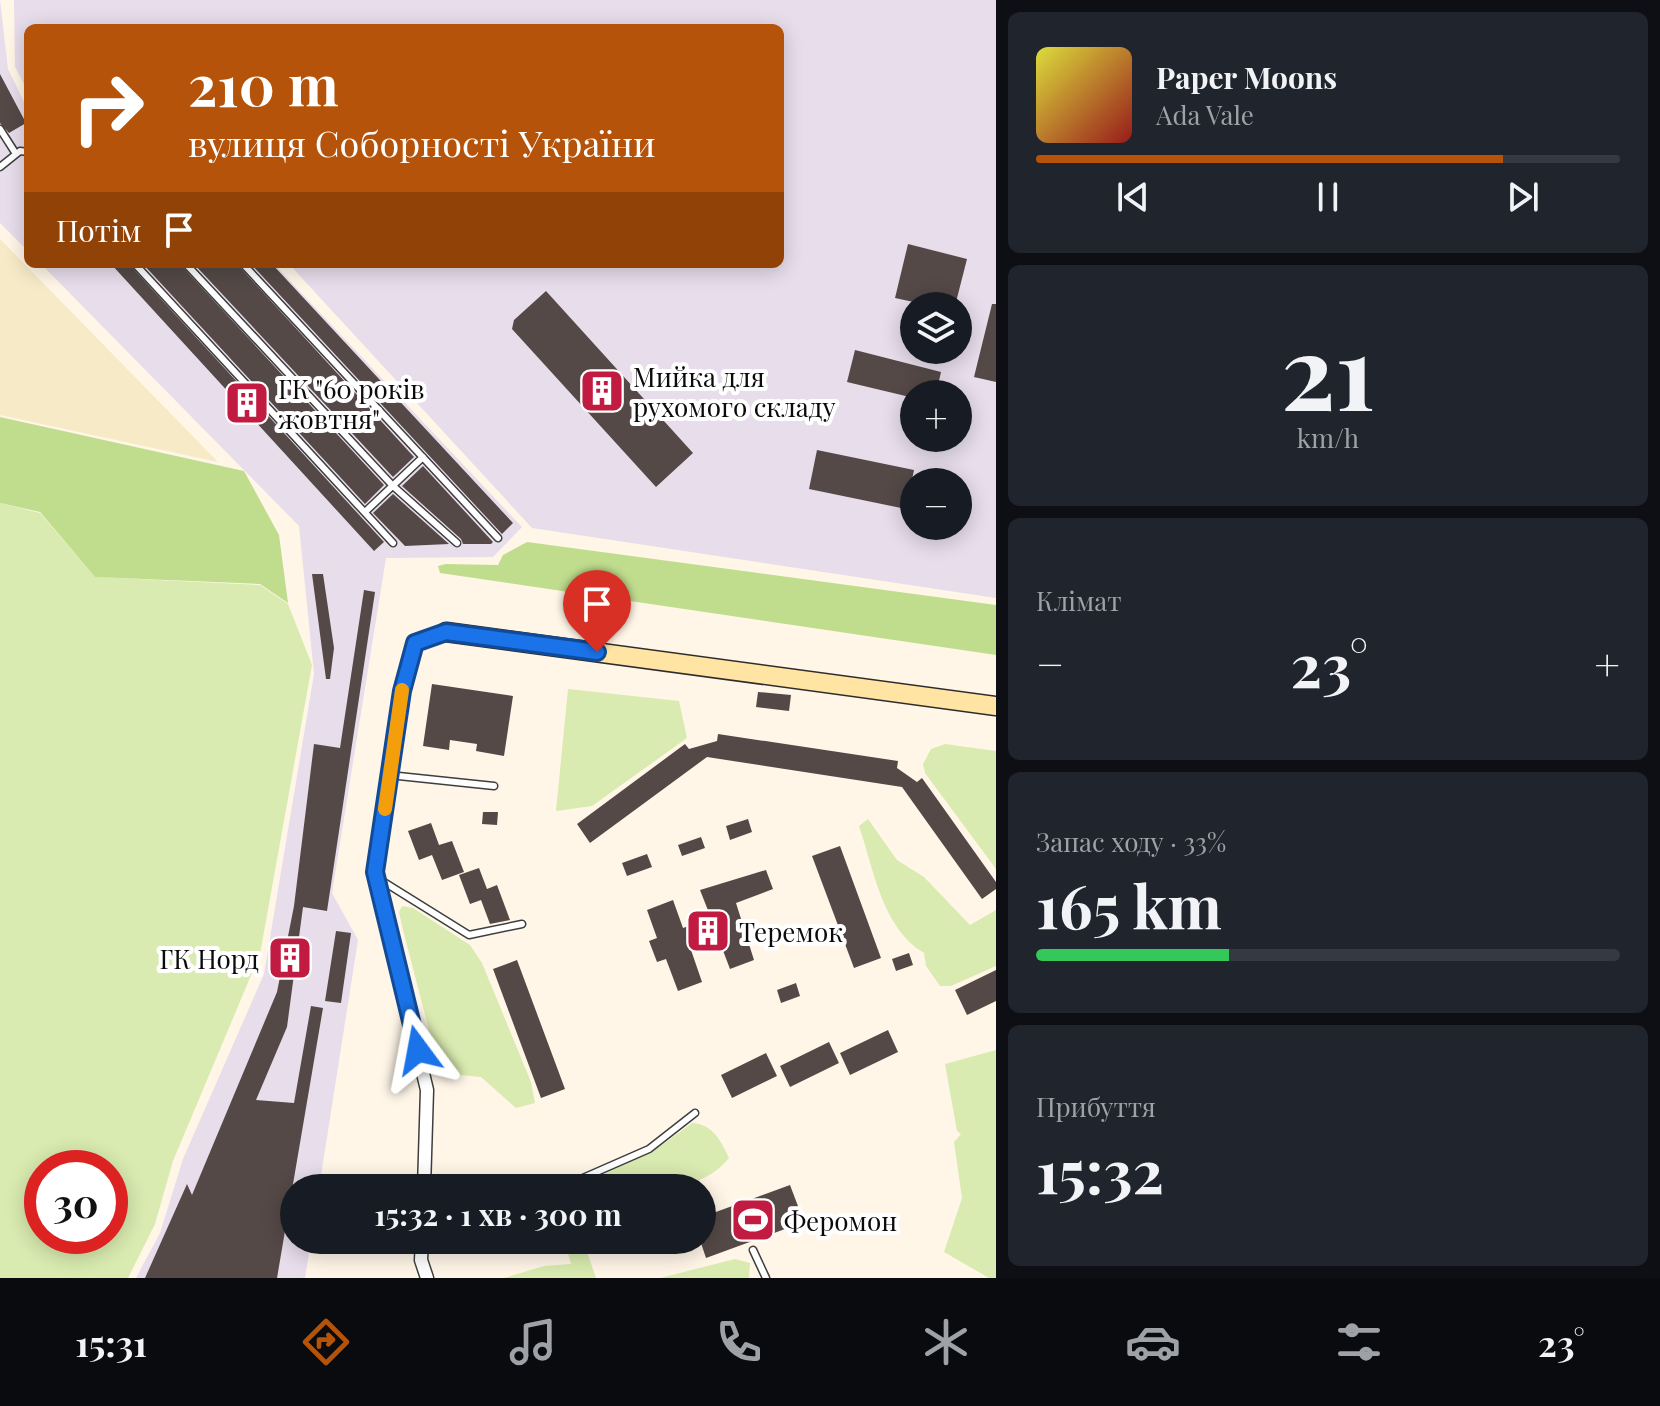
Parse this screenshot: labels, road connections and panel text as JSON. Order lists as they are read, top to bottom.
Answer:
{
  "places": {
    "building": [
      "Мийка для рухомого складу",
      "ГК \"60 років жовтня\"",
      "Теремок",
      "ГК Норд"
    ],
    "sports": ["Феромон"]
  },
  "page": {
    "turn": ["210 m", "вулиця Соборності України"],
    "song": ["Paper Moons", "Ada Vale"],
    "then": "Потім",
    "tile": [
      ["21", "km/h"],
      "Клімат",
      ["Запас ходу · 33%", "165 km"],
      ["Прибуття", "15:32"]
    ],
    "map_buttons": ["+", "−"],
    "heat": ["−", "23°", "+"],
    "limit": "30",
    "trip": "15:32 · 1 хв · 300 m",
    "tabs": ["15:31", "23°"]
  }
}
